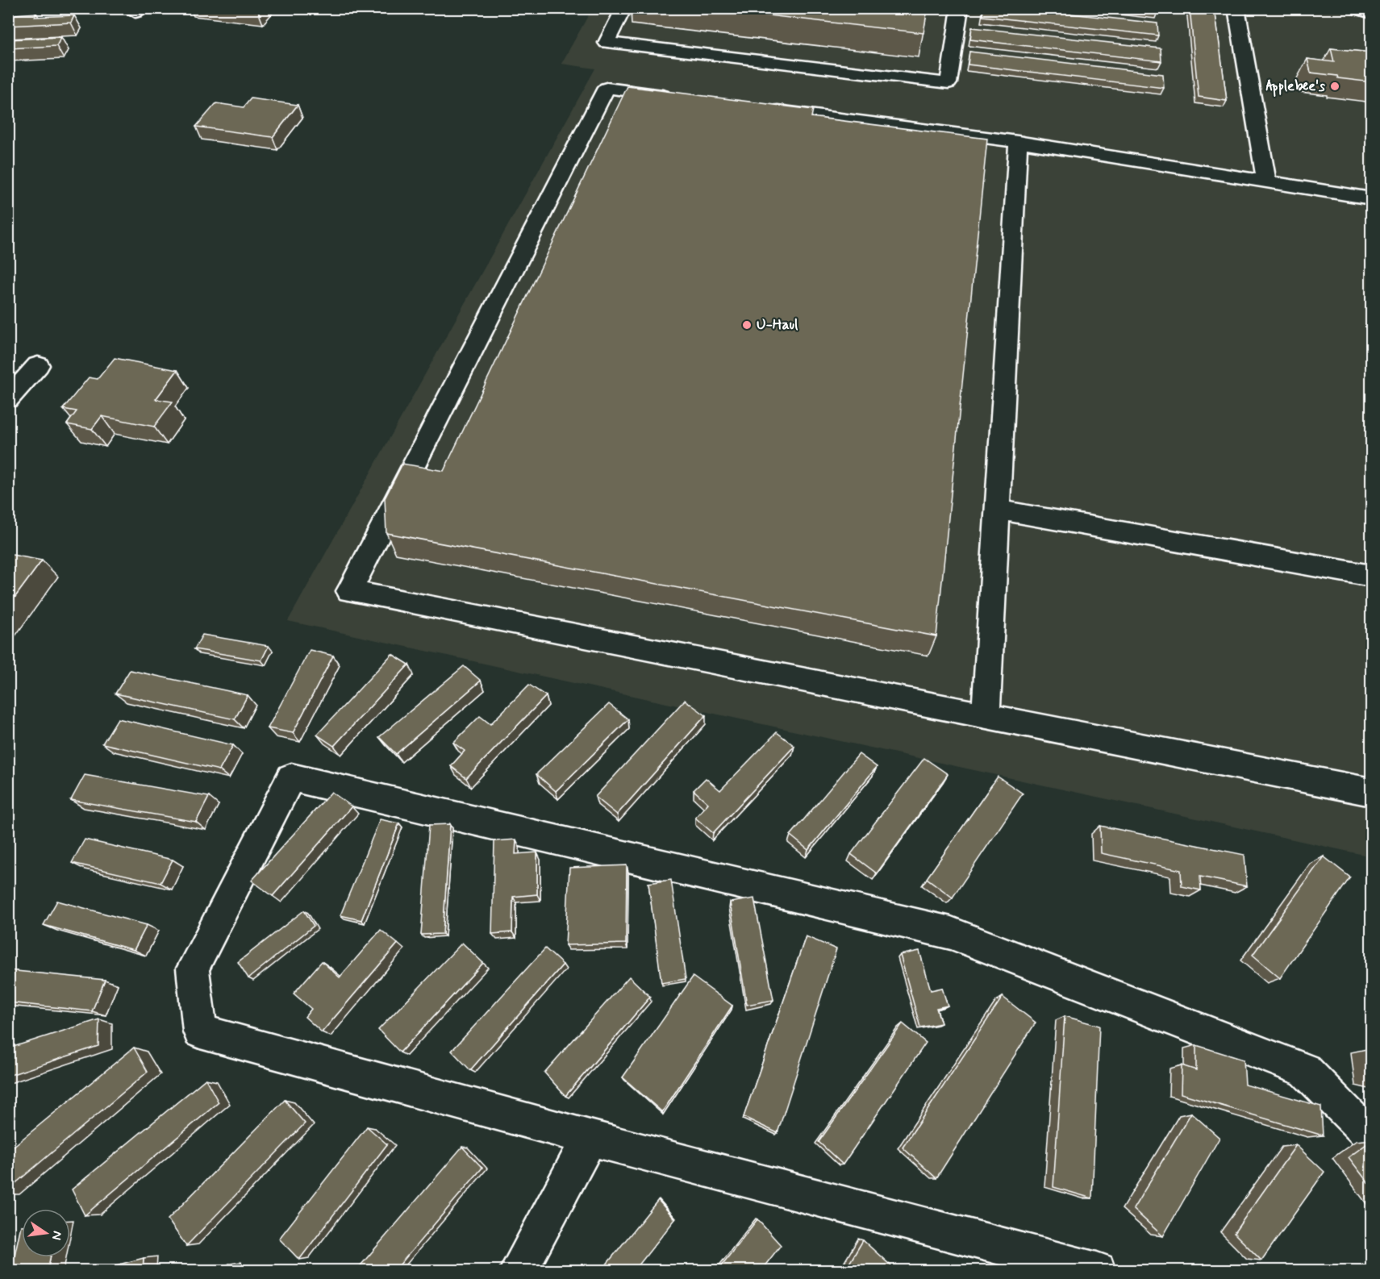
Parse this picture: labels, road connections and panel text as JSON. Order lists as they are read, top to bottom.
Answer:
{
  "places": ["Applebee's", "U-Haul"],
  "north": "right"
}
